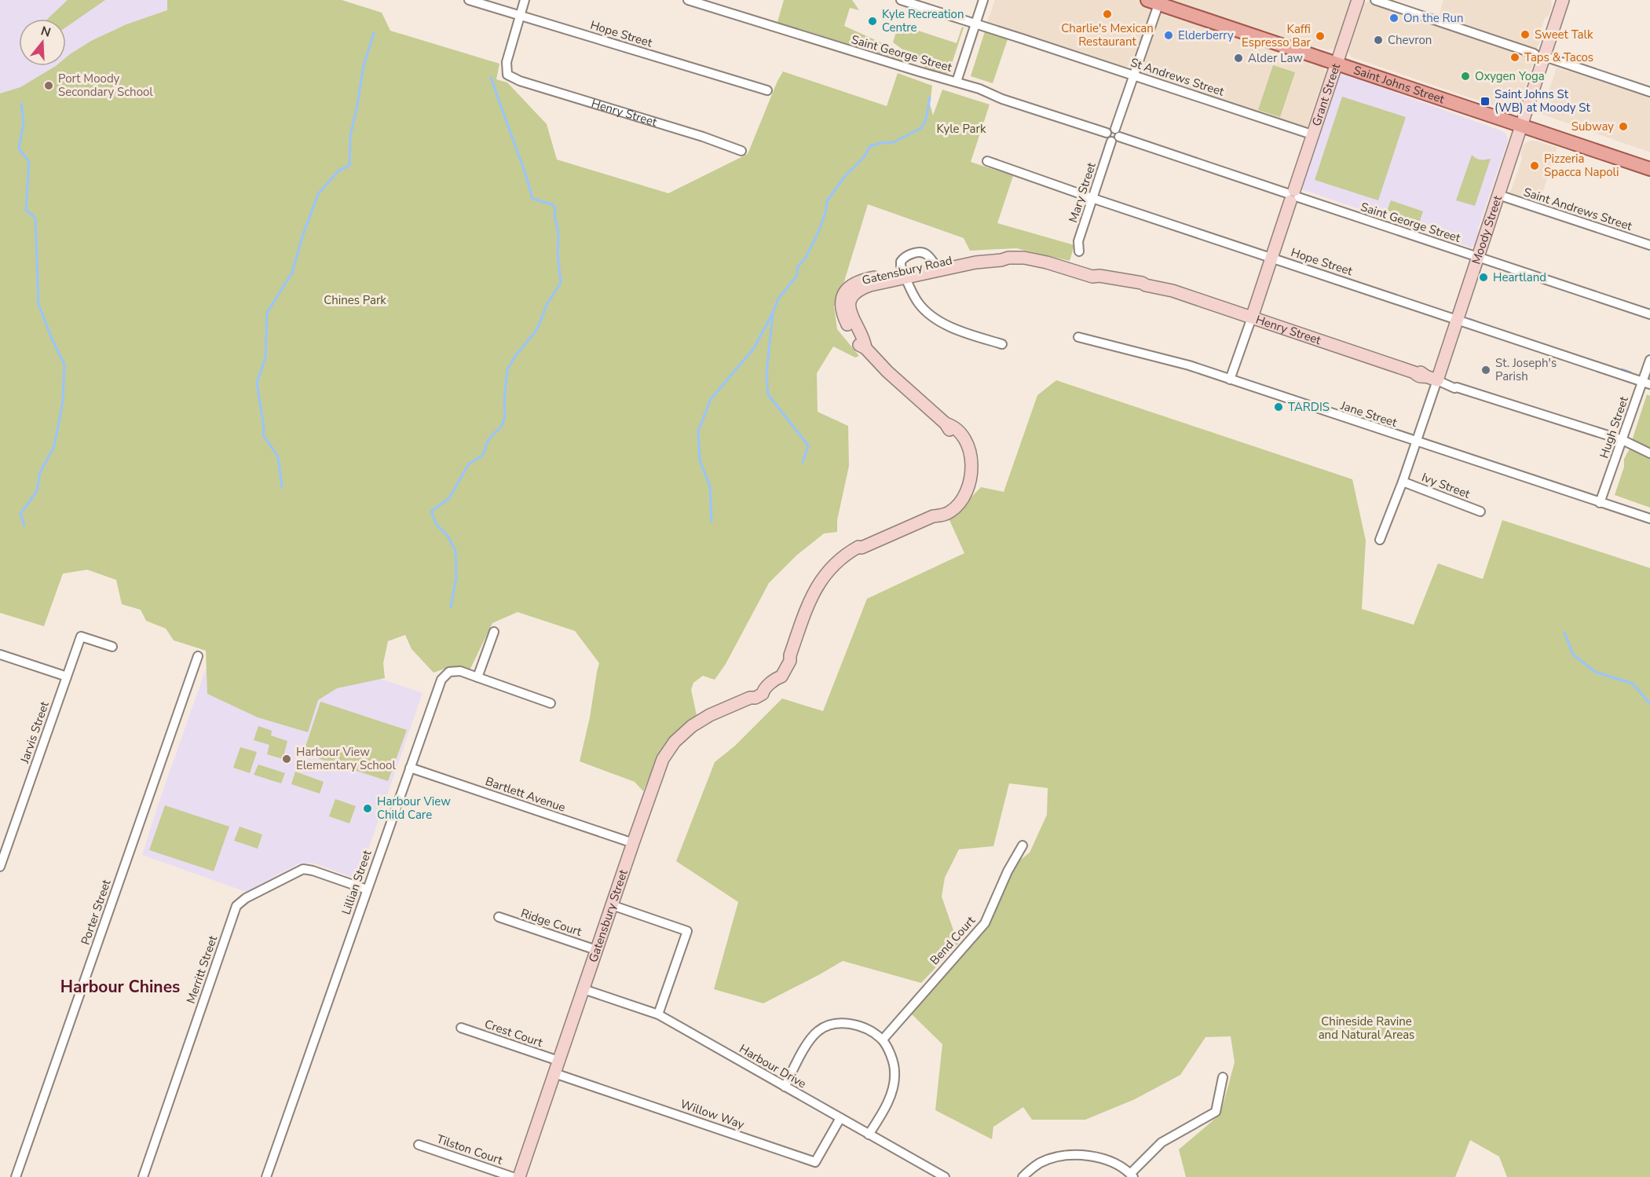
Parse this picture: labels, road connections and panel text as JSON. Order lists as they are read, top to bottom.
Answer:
{
  "streets": {
    "main road": ["Saint Johns Street"],
    "street": [
      "Hope Street",
      "Saint George Street",
      "St Andrews Street",
      "Grant Street",
      "Henry Street",
      "Mary Street",
      "Saint Andrews Street",
      "Moody Street",
      "Gatensbury Road",
      "Jane Street",
      "Hugh Street",
      "Ivy Street",
      "Jarvis Street",
      "Bartlett Avenue",
      "Lillian Street",
      "Porter Street",
      "Gatensbury Street",
      "Ridge Court",
      "Bend Court",
      "Merritt Street",
      "Crest Court",
      "Harbour Drive",
      "Willow Way",
      "Tilston Court"
    ]
  },
  "crossings": [
    ["Hope Street", "Grant Street"],
    ["Hope Street", "Henry Street"],
    ["Hope Street", "Mary Street"],
    ["Hope Street", "Moody Street"],
    ["Hope Street", "Hugh Street"],
    ["Saint George Street", "Grant Street"],
    ["Saint George Street", "Mary Street"],
    ["Saint George Street", "Moody Street"],
    ["St Andrews Street", "Grant Street"],
    ["St Andrews Street", "Mary Street"],
    ["Saint Johns Street", "Grant Street"],
    ["Saint Johns Street", "Mary Street"],
    ["Saint Johns Street", "Moody Street"],
    ["Grant Street", "Henry Street"],
    ["Grant Street", "Jane Street"],
    ["Henry Street", "Moody Street"],
    ["Henry Street", "Gatensbury Road"],
    ["Henry Street", "Hugh Street"],
    ["Saint Andrews Street", "Moody Street"],
    ["Moody Street", "Jane Street"],
    ["Moody Street", "Ivy Street"],
    ["Gatensbury Road", "Gatensbury Street"],
    ["Jane Street", "Hugh Street"],
    ["Bartlett Avenue", "Lillian Street"],
    ["Bartlett Avenue", "Gatensbury Street"],
    ["Lillian Street", "Merritt Street"],
    ["Gatensbury Street", "Ridge Court"],
    ["Gatensbury Street", "Crest Court"],
    ["Gatensbury Street", "Harbour Drive"],
    ["Gatensbury Street", "Willow Way"],
    ["Bend Court", "Harbour Drive"],
    ["Bend Court", "Willow Way"],
    ["Harbour Drive", "Willow Way"]
  ],
  "districts": ["Harbour Chines"],
  "parks": ["Kyle Park", "Chines Park", "Chineside Ravine and Natural Areas"],
  "places": {
    "other": [
      "Charlie's Mexican Restaurant",
      "On the Run",
      "Kyle Recreation Centre",
      "Sweet Talk",
      "Elderberry",
      "Kaffi Espresso Bar",
      "Chevron",
      "Taps & Tacos",
      "Alder Law",
      "Oxygen Yoga",
      "Port Moody Secondary School",
      "Subway",
      "Pizzeria Spacca Napoli",
      "Heartland",
      "St. Joseph's Parish",
      "TARDIS",
      "Harbour View Elementary School",
      "Harbour View Child Care"
    ],
    "transit": ["Saint Johns St (WB) at Moody St"]
  },
  "north": "top"
}
